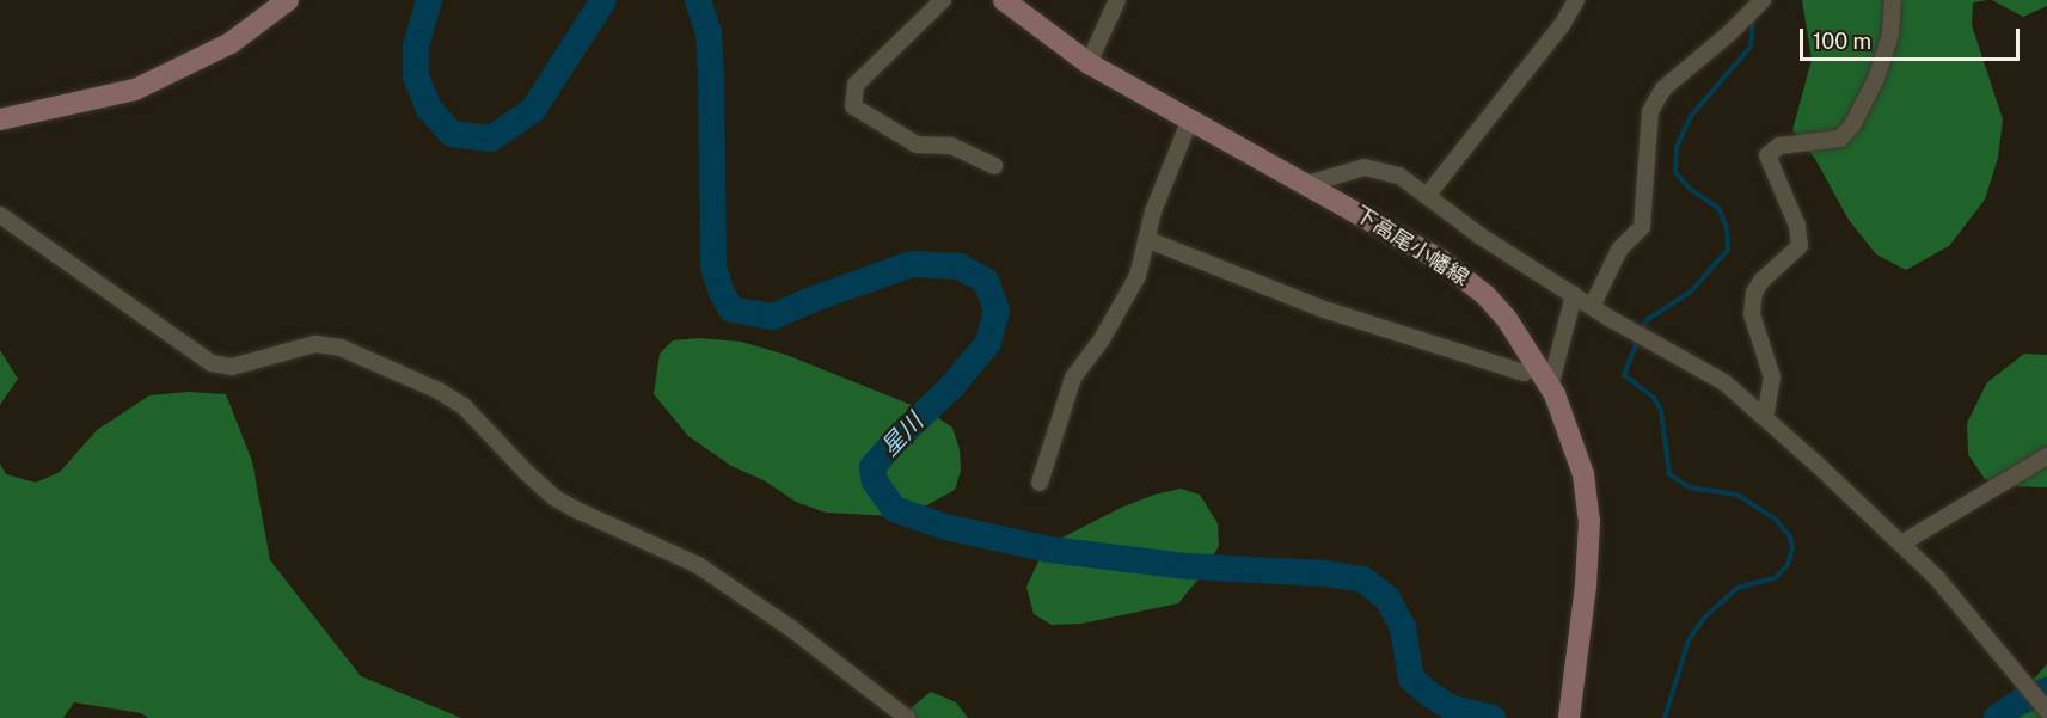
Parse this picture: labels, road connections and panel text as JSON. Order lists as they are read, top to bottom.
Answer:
{
  "streets": {
    "main road": ["下高尾小幡線"]
  },
  "water": ["星川"],
  "scale_bar": "100 m"
}
